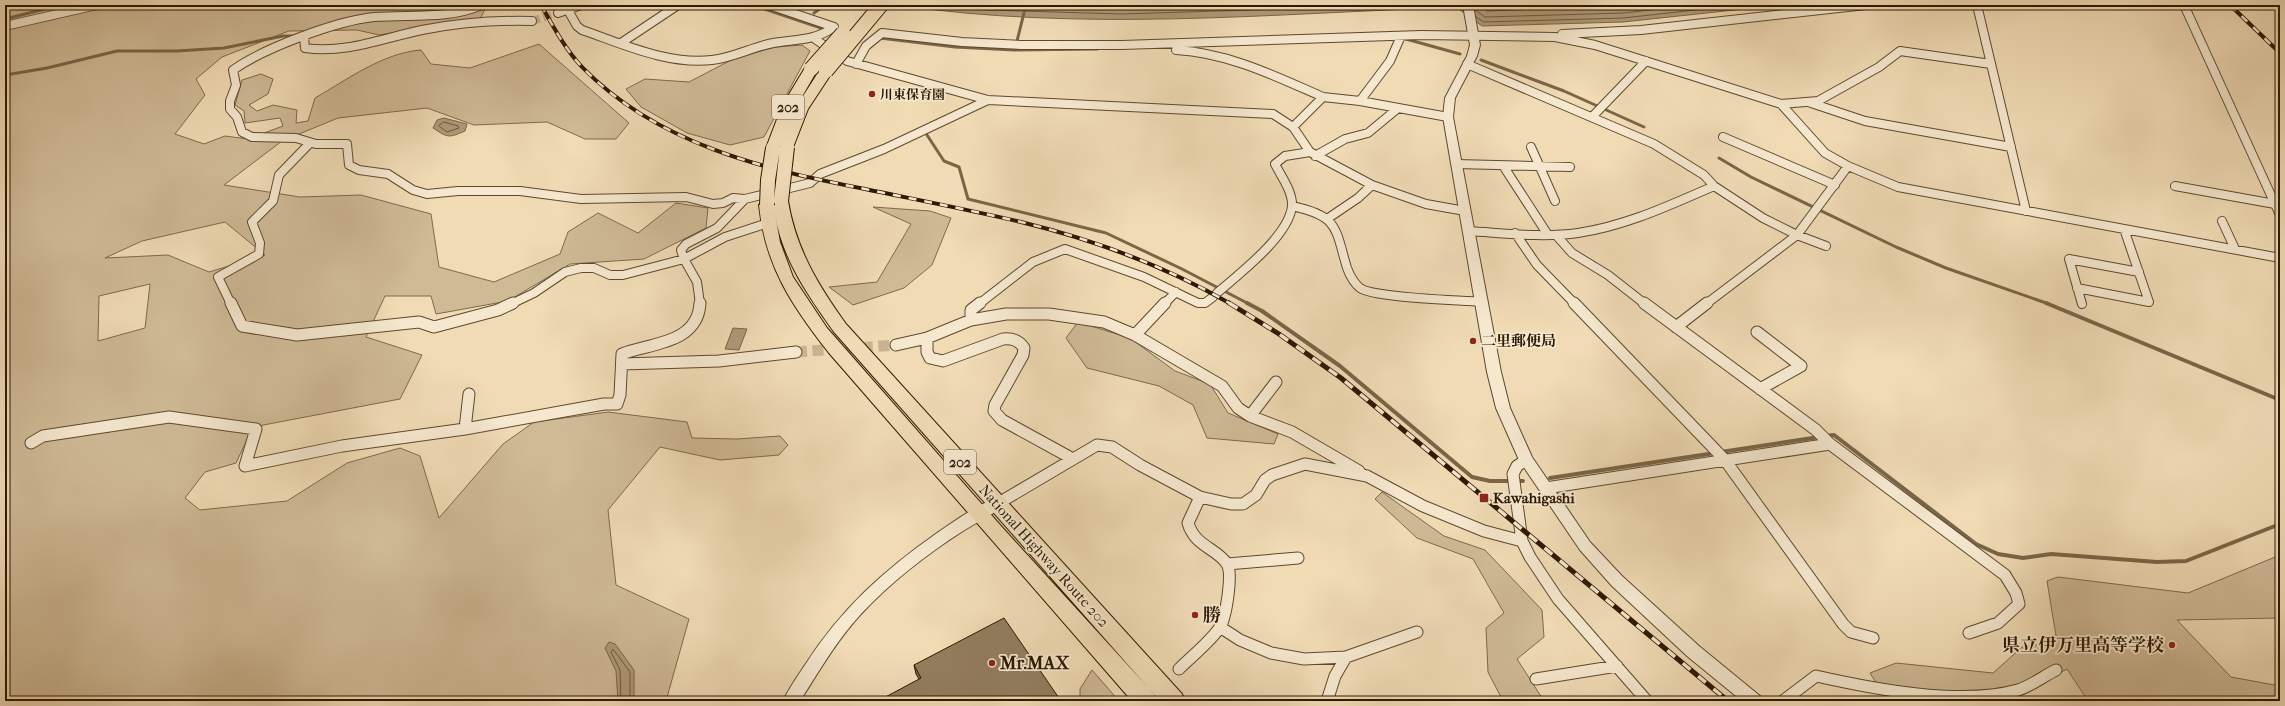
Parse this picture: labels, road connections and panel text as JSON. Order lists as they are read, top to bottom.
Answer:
{
  "streets": {
    "highway": ["202", "National Highway Route 202"]
  },
  "places": {
    "other": [
      "川東保育園",
      "二里郵便局",
      "勝",
      "県立伊万里高等学校",
      "Mr.MAX"
    ],
    "transit": ["Kawahigashi"]
  }
}
